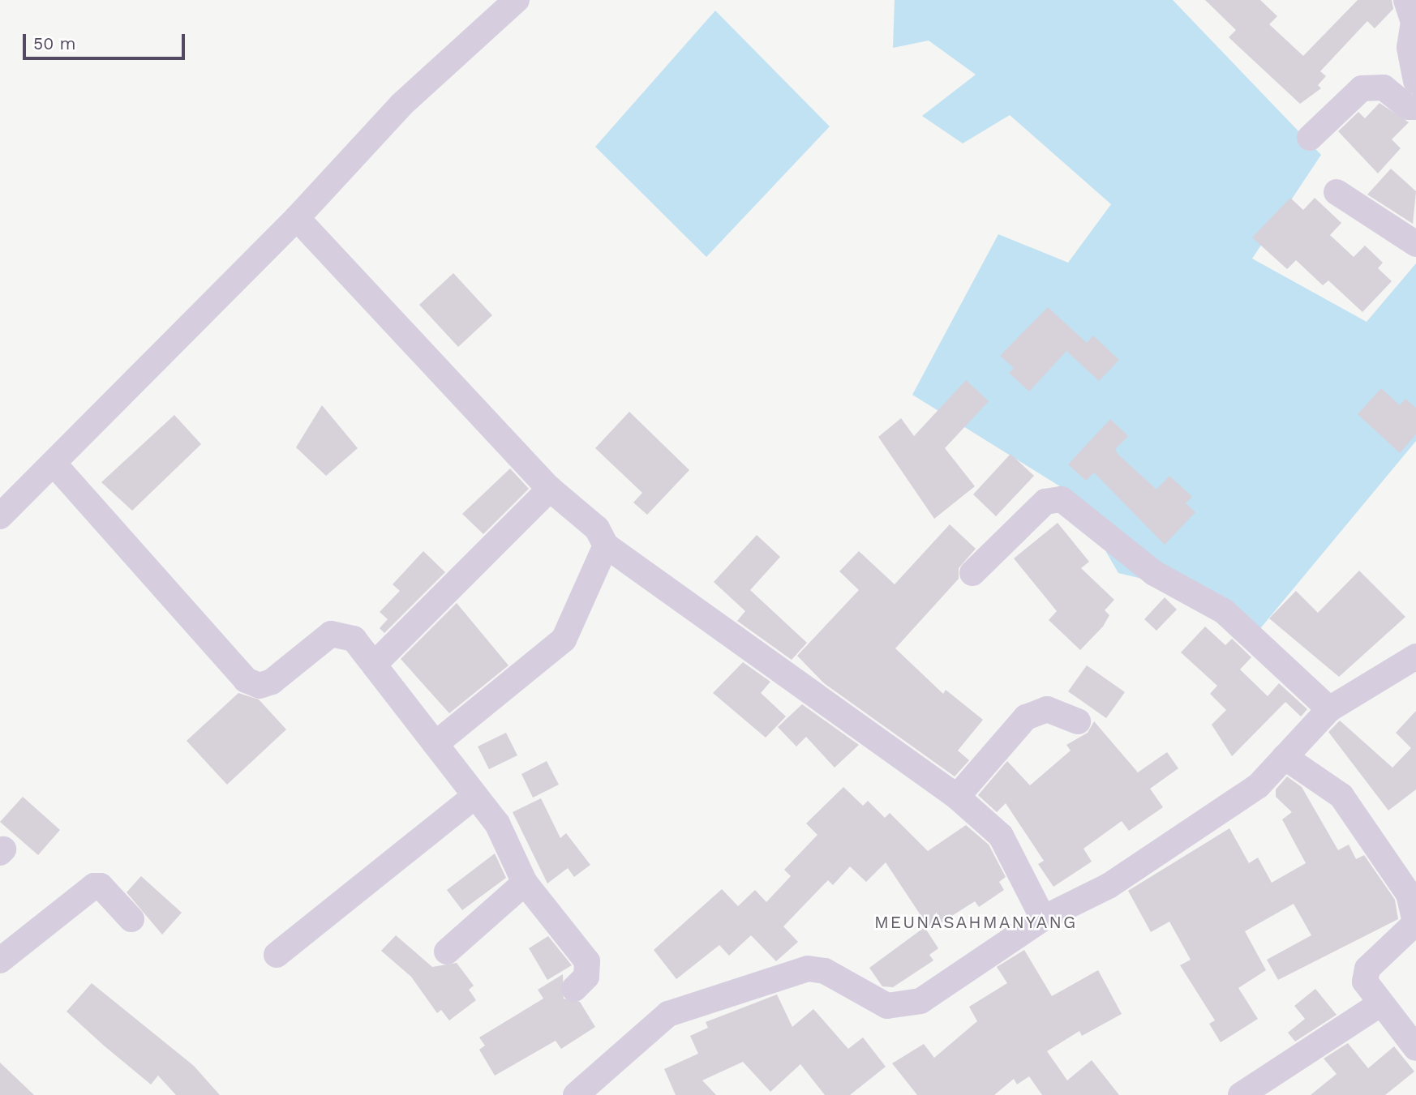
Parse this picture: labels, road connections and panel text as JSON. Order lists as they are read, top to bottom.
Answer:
{
  "districts": ["MEUNASAHMANYANG"],
  "scale_bar": "50 m"
}
